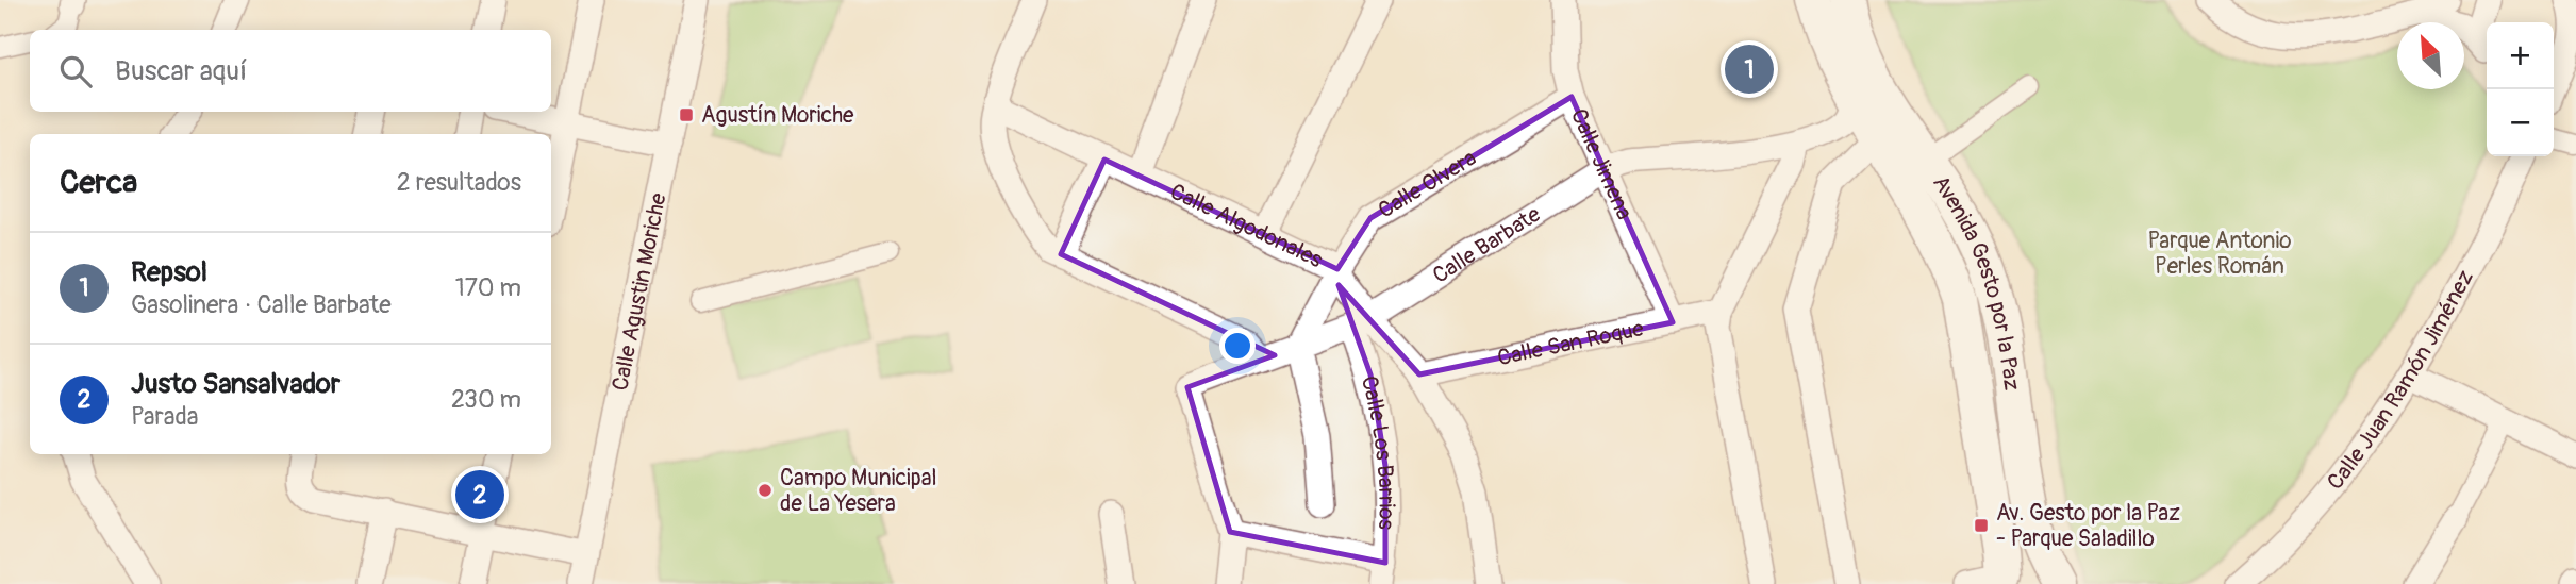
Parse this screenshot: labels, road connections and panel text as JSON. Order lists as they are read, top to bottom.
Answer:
{
  "streets": {
    "main road": ["Avenida Gesto por la Paz"],
    "street": [
      "Calle Jimena",
      "Calle Olvera",
      "Calle Algodonales",
      "Calle Barbate",
      "Calle Agustin Moriche",
      "Calle San Roque",
      "Calle Juan Ramón Jiménez",
      "Calle Los Barrios"
    ]
  },
  "crossings": [
    ["Calle Jimena", "Calle Olvera"],
    ["Calle Jimena", "Calle Barbate"],
    ["Calle Jimena", "Calle San Roque"],
    ["Calle Olvera", "Calle Algodonales"],
    ["Calle Olvera", "Calle Barbate"],
    ["Calle Algodonales", "Calle Barbate"],
    ["Calle Algodonales", "Calle San Roque"],
    ["Calle Algodonales", "Calle Los Barrios"],
    ["Calle Barbate", "Avenida Gesto por la Paz"],
    ["Calle Barbate", "Calle Los Barrios"]
  ],
  "parks": ["Parque Antonio Perles Román"],
  "places": {
    "transit": ["Agustín Moriche", "Av. Gesto por la Paz - Parque Saladillo"],
    "other": ["Campo Municipal de La Yesera"]
  },
  "north": "top left",
  "page": {
    "map_buttons": ["+", "−"],
    "search": "Buscar aquí",
    "pins": ["1", "2"],
    "heading": ["Cerca", "2 resultados"],
    "list": [
      {
        "mark": "1",
        "name": "Repsol",
        "note": "Gasolinera · Calle Barbate",
        "value": "170 m"
      },
      {
        "mark": "2",
        "name": "Justo Sansalvador",
        "note": "Parada",
        "value": "230 m"
      }
    ]
  }
}
